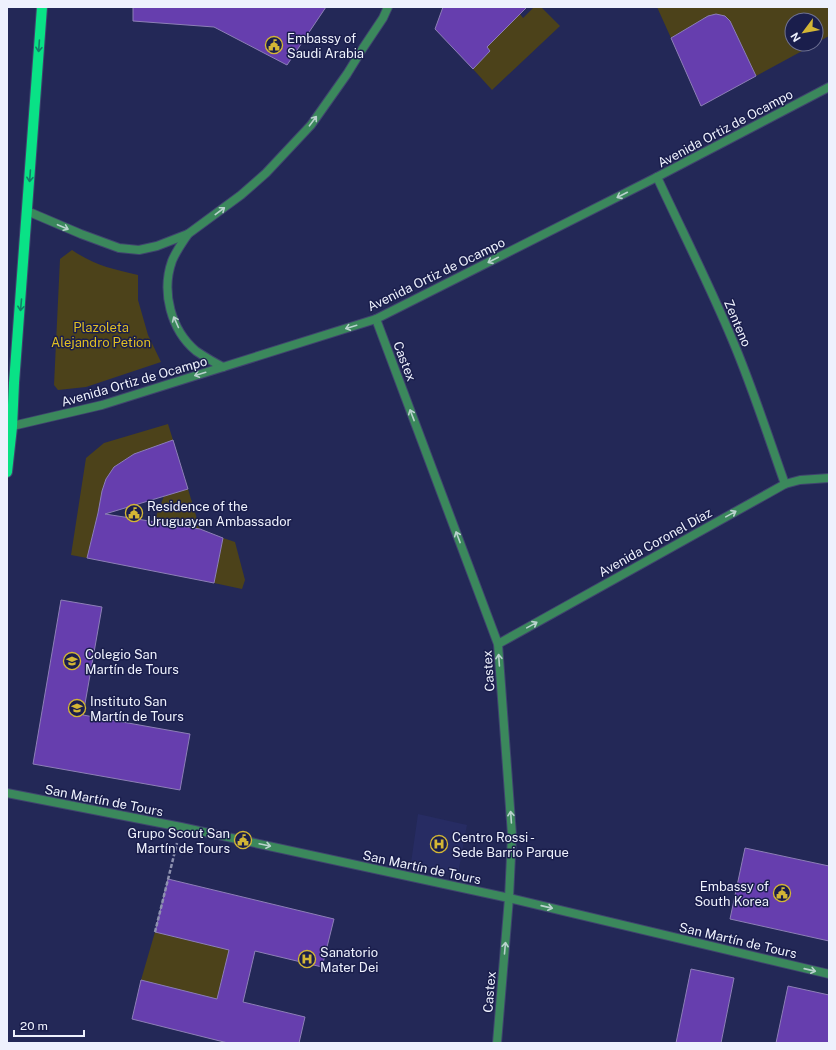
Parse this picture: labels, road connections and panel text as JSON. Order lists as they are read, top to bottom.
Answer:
{
  "streets": {
    "street": [
      "Avenida Ortiz de Ocampo",
      "Zenteno",
      "Castex",
      "Avenida Coronel Díaz",
      "San Martín de Tours"
    ]
  },
  "crossings": [
    ["Avenida Ortiz de Ocampo", "Zenteno"],
    ["Avenida Ortiz de Ocampo", "Castex"],
    ["Zenteno", "Avenida Coronel Díaz"],
    ["Castex", "Avenida Coronel Díaz"],
    ["Castex", "San Martín de Tours"]
  ],
  "one_way": [
    "Avenida Ortiz de Ocampo",
    "Castex",
    "Avenida Coronel Díaz",
    "San Martín de Tours"
  ],
  "parks": ["Plazoleta Alejandro Petion"],
  "places": {
    "public building": [
      "Embassy of Saudi Arabia",
      "Residence of the Uruguayan Ambassador",
      "Grupo Scout San Martín de Tours",
      "Embassy of South Korea"
    ],
    "school or university": ["Colegio San Martín de Tours", "Instituto San Martín de Tours"],
    "hospital": ["Centro Rossi - Sede Barrio Parque", "Sanatorio Mater Dei"]
  },
  "scale_bar": "20 m",
  "north": "bottom left"
}
